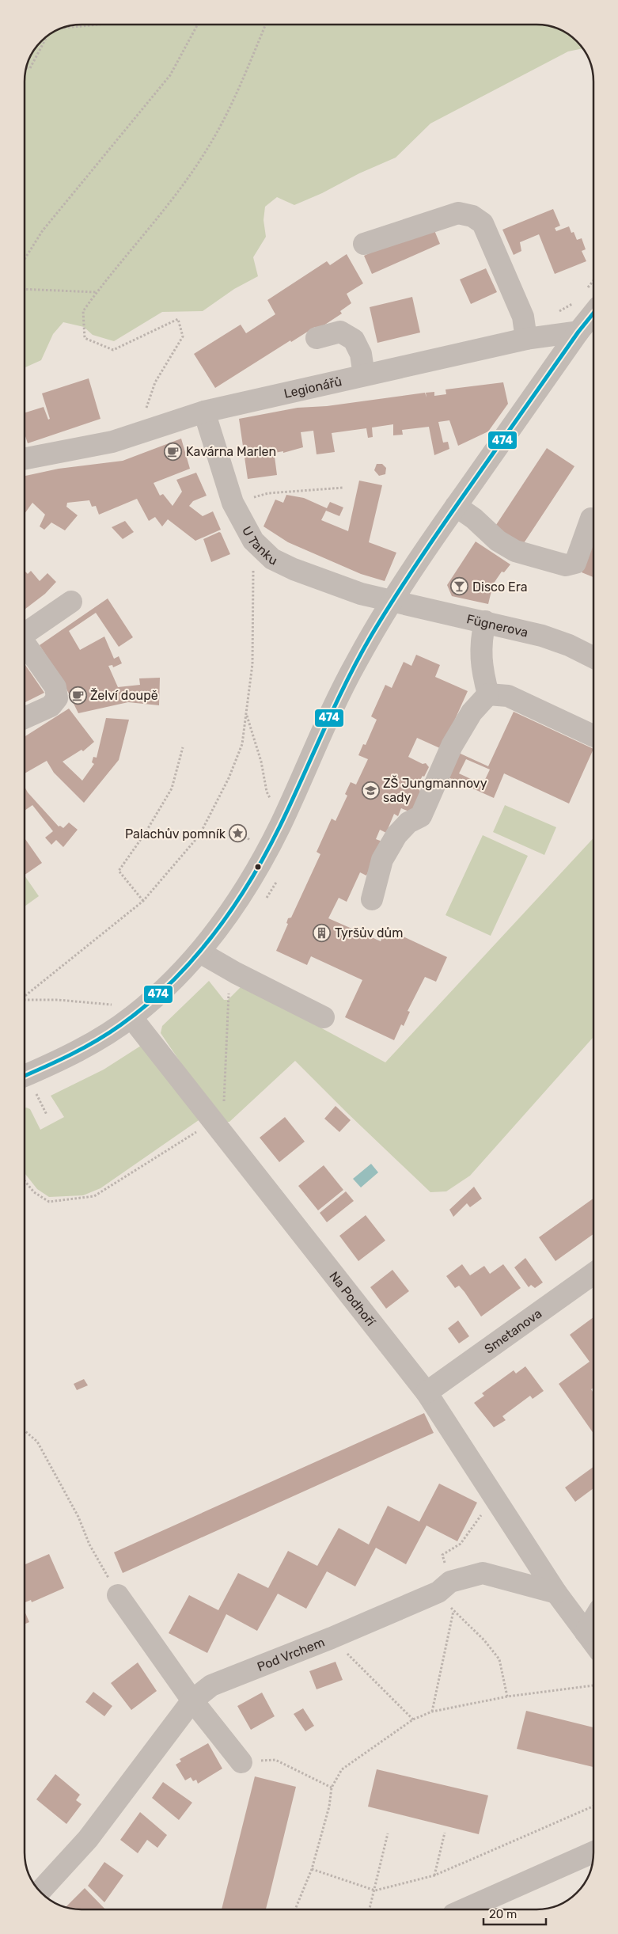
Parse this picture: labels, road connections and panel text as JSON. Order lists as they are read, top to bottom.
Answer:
{
  "streets": {
    "street": [
      "Legionářů",
      "U Tanku",
      "Fügnerova",
      "Na Podhoří",
      "Smetanova",
      "Pod Vrchem"
    ]
  },
  "crossings": [
    ["Legionářů", "U Tanku"],
    ["U Tanku", "Fügnerova"],
    ["Na Podhoří", "Smetanova"],
    ["Na Podhoří", "Pod Vrchem"]
  ],
  "places": {
    "cafe": ["Kavárna Marlen", "Želví doupě"],
    "bar": ["Disco Era"],
    "school or university": ["ZŠ Jungmannovy sady"],
    "place": ["Palachův pomník"],
    "building": ["Tyršův dům"]
  },
  "lines": ["transit line 474"],
  "scale_bar": "20 m"
}
